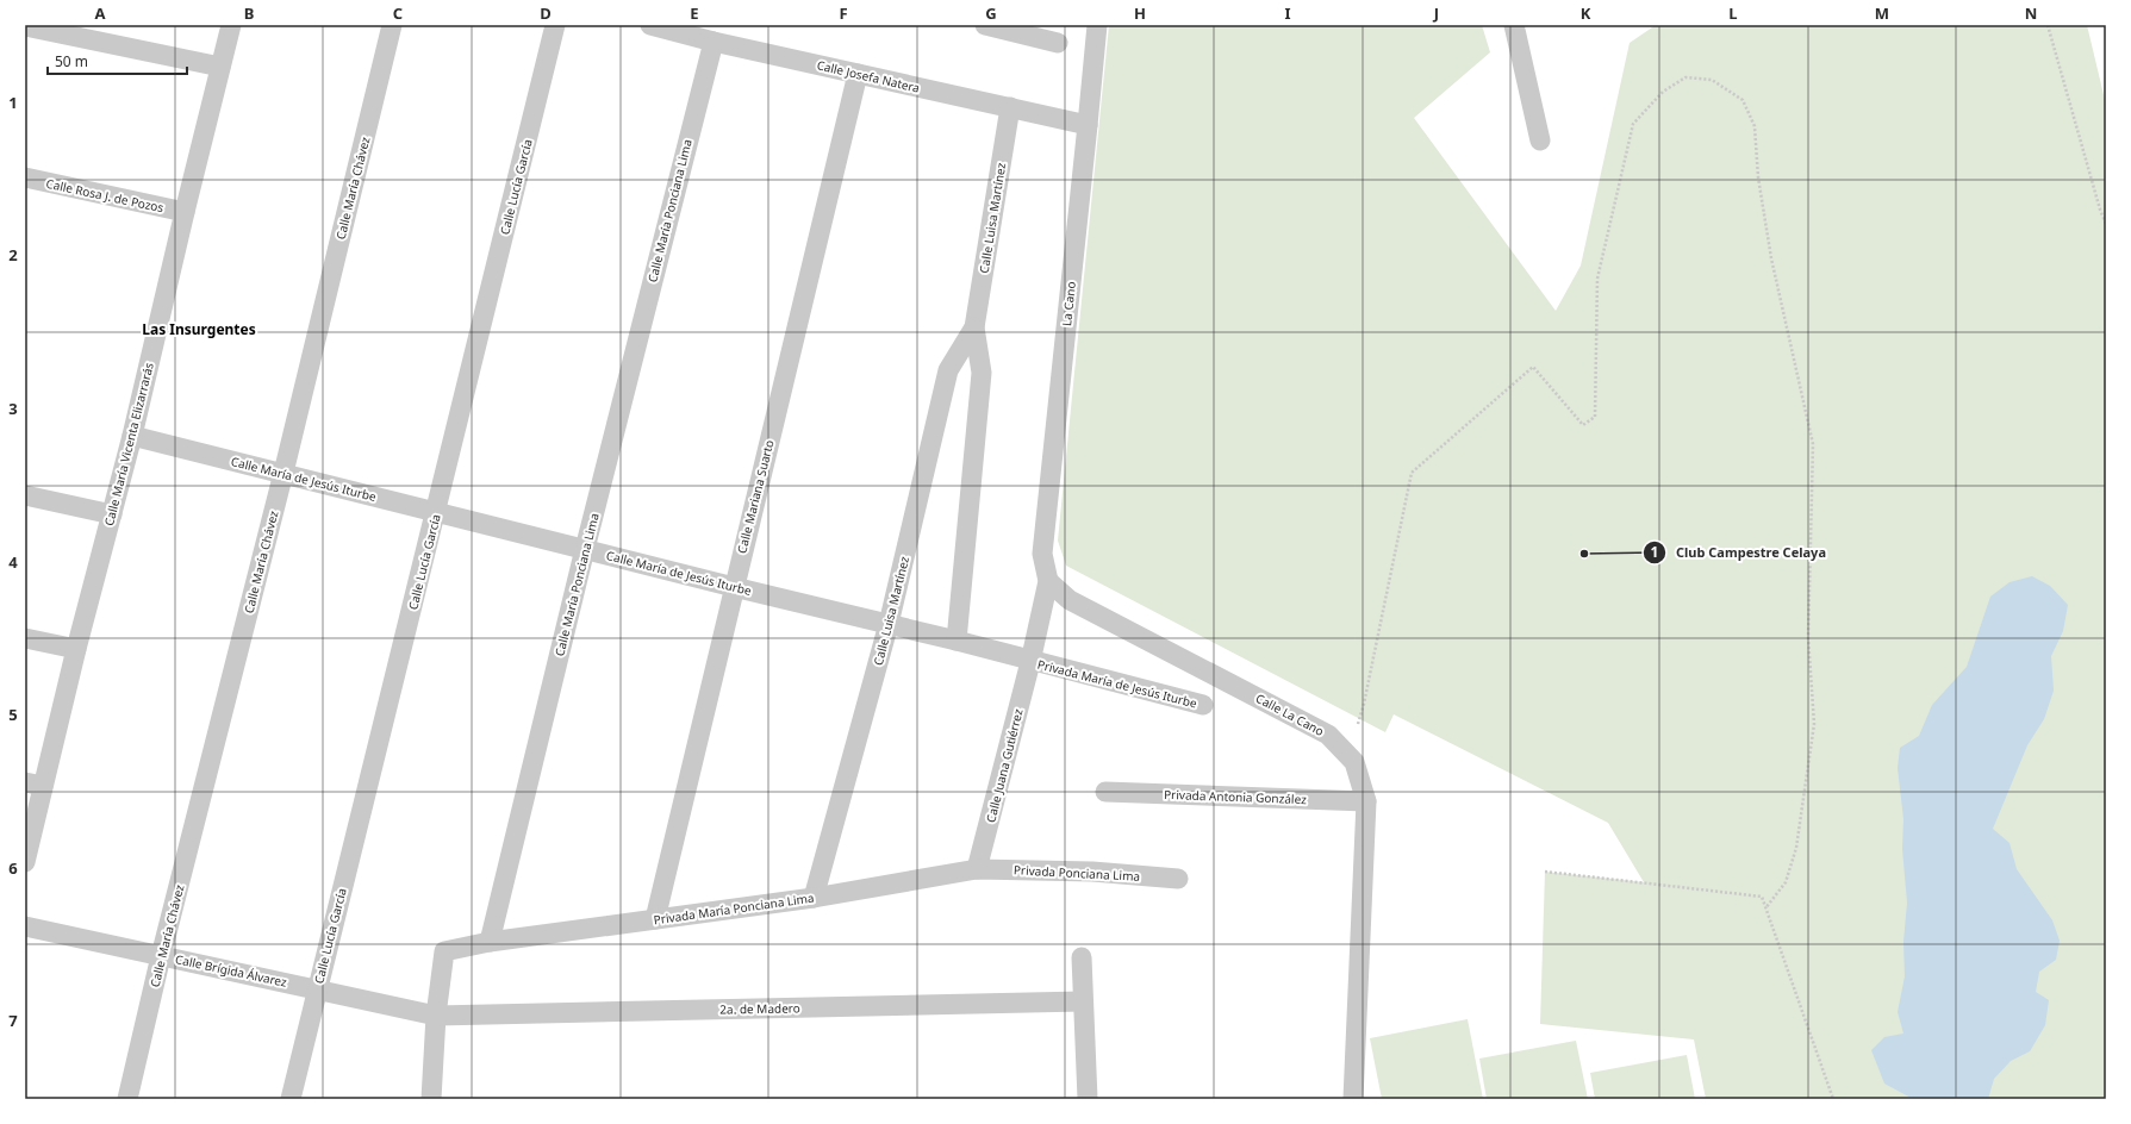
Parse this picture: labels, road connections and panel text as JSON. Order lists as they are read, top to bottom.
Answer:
{
  "streets": {
    "street": [
      "Calle Josefa Natera",
      "Calle Lucía García",
      "Calle María Chávez",
      "Calle Rosa J. de Pozos",
      "Calle María Ponciana Lima",
      "Calle Luisa Martínez",
      "La Cano",
      "Calle María Vicenta Elizarrarás",
      "Calle María de Jesús Iturbe",
      "Calle Mariana Suarto",
      "Privada María de Jesús Iturbe",
      "Calle La Cano",
      "Calle Juana Gutiérrez",
      "Privada Antonia González",
      "Privada Ponciana Lima",
      "Privada María Ponciana Lima",
      "Calle Brígida Álvarez",
      "2a. de Madero"
    ]
  },
  "crossings": [
    ["Calle Josefa Natera", "Calle María Ponciana Lima"],
    ["Calle Josefa Natera", "Calle Luisa Martínez"],
    ["Calle Josefa Natera", "La Cano"],
    ["Calle Josefa Natera", "Calle Mariana Suarto"],
    ["Calle Lucía García", "Calle María de Jesús Iturbe"],
    ["Calle Lucía García", "Calle Brígida Álvarez"],
    ["Calle María Chávez", "Calle María de Jesús Iturbe"],
    ["Calle María Chávez", "Calle Brígida Álvarez"],
    ["Calle Rosa J. de Pozos", "Calle María Vicenta Elizarrarás"],
    ["Calle María Ponciana Lima", "Calle María de Jesús Iturbe"],
    ["Calle María Ponciana Lima", "Privada María Ponciana Lima"],
    ["Calle Luisa Martínez", "Calle María de Jesús Iturbe"],
    ["Calle Luisa Martínez", "Privada María Ponciana Lima"],
    ["La Cano", "Calle La Cano"],
    ["La Cano", "Calle Juana Gutiérrez"],
    ["Calle María Vicenta Elizarrarás", "Calle María de Jesús Iturbe"],
    ["Calle María de Jesús Iturbe", "Calle Mariana Suarto"],
    ["Calle María de Jesús Iturbe", "Privada María de Jesús Iturbe"],
    ["Calle María de Jesús Iturbe", "Calle Juana Gutiérrez"],
    ["Calle Mariana Suarto", "Privada María Ponciana Lima"],
    ["Privada María de Jesús Iturbe", "Calle Juana Gutiérrez"],
    ["Calle La Cano", "Calle Juana Gutiérrez"],
    ["Calle La Cano", "Privada Antonia González"],
    ["Calle Juana Gutiérrez", "Privada Ponciana Lima"],
    ["Calle Juana Gutiérrez", "Privada María Ponciana Lima"],
    ["Privada Ponciana Lima", "Privada María Ponciana Lima"],
    ["Calle Brígida Álvarez", "2a. de Madero"]
  ],
  "districts": ["Las Insurgentes"],
  "places": ["Club Campestre Celaya"],
  "scale_bar": "50 m",
  "grid": {
    "columns": [
      "A",
      "B",
      "C",
      "D",
      "E",
      "F",
      "G",
      "H",
      "I",
      "J",
      "K",
      "L",
      "M",
      "N"
    ],
    "rows": [
      "1",
      "2",
      "3",
      "4",
      "5",
      "6",
      "7"
    ]
  }
}
